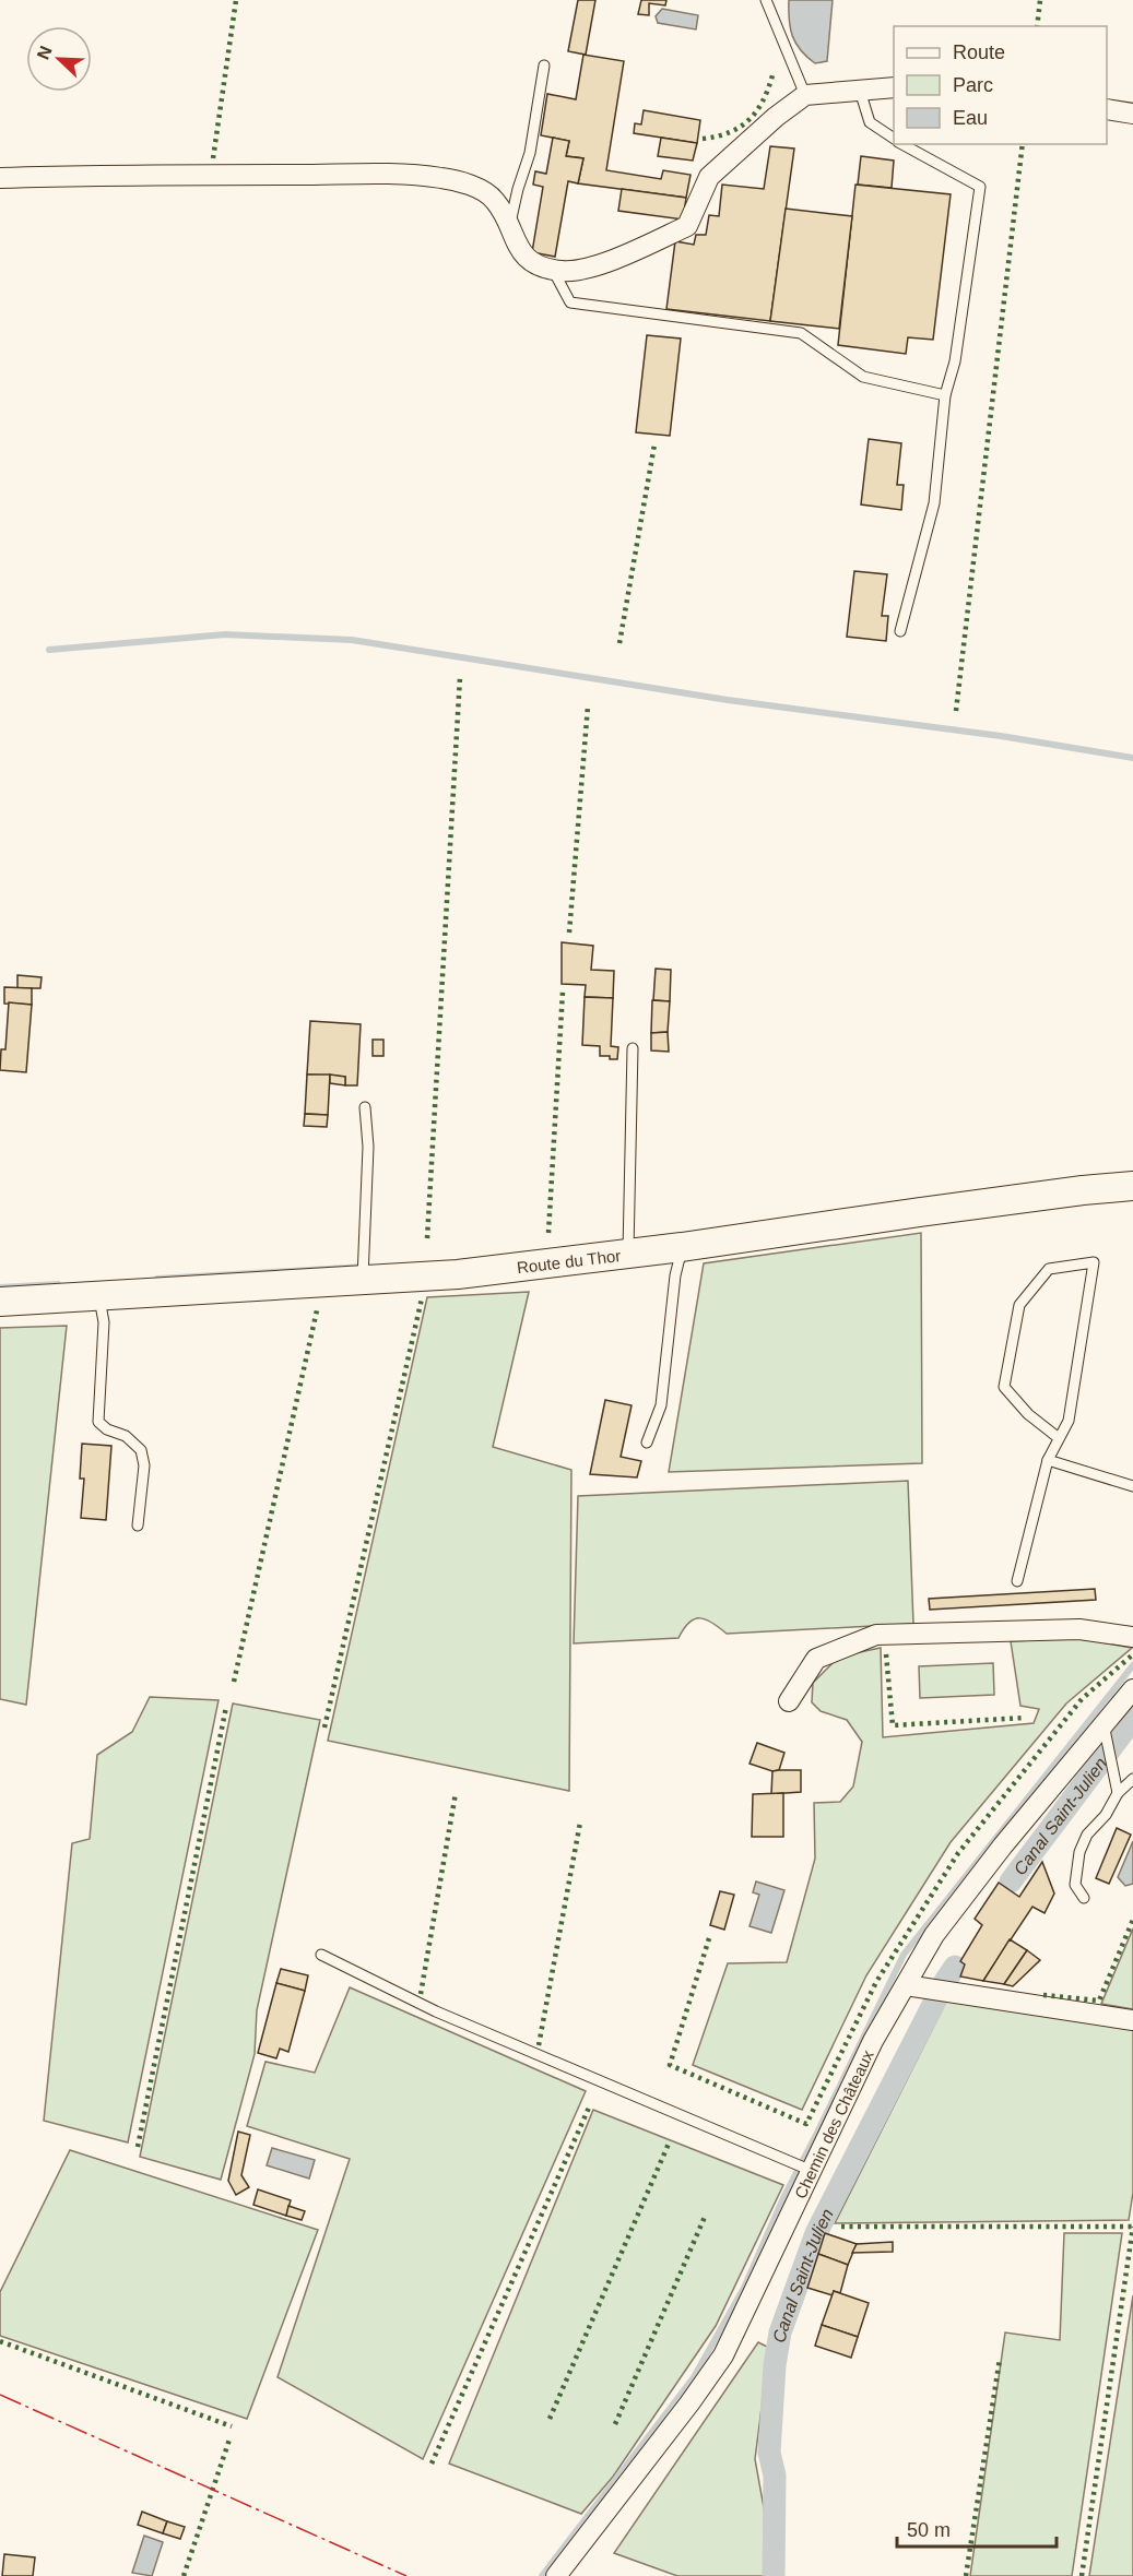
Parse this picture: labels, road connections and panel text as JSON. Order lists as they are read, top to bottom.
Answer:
{
  "streets": {
    "street": ["Route du Thor", "Chemin des Châteaux"]
  },
  "water": ["Canal Saint-Julien"],
  "legend": ["Route", "Parc", "Eau"],
  "scale_bar": "50 m",
  "north": "top left"
}
